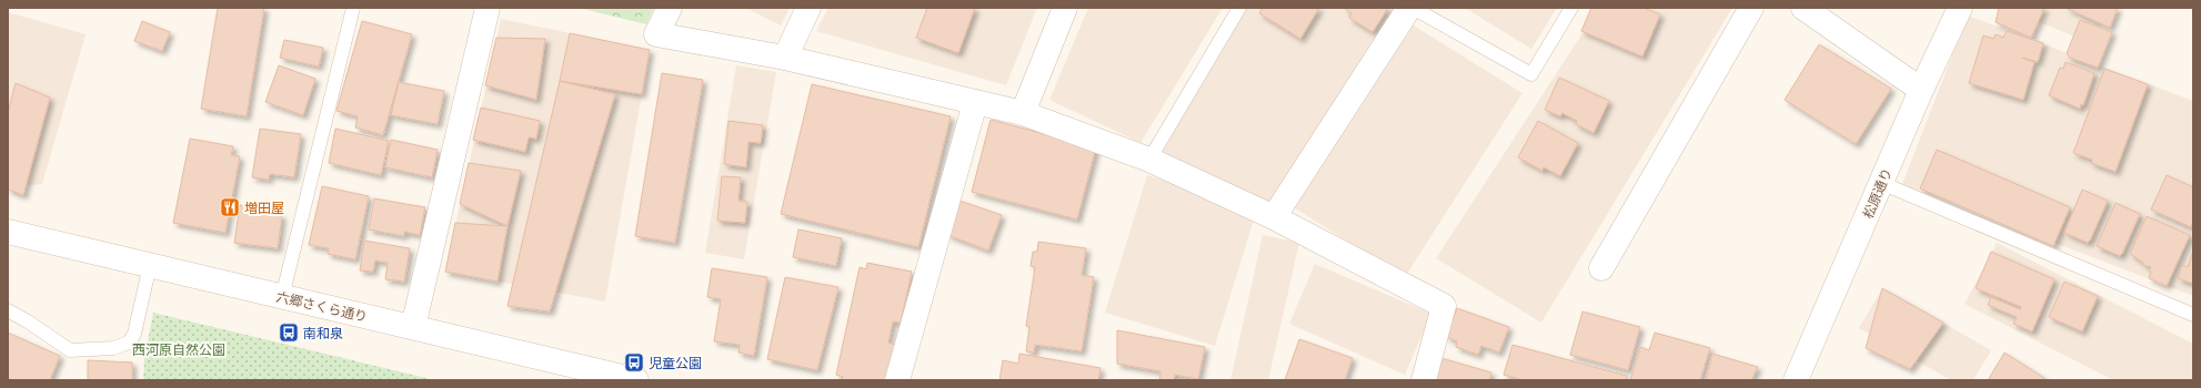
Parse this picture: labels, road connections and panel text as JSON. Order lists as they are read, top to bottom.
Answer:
{
  "streets": {
    "street": ["松原通り", "六郷さくら通り"]
  },
  "parks": ["西河原自然公園"],
  "places": {
    "restaurant": ["増田屋"],
    "bus stop": ["南和泉", "児童公園"]
  }
}
